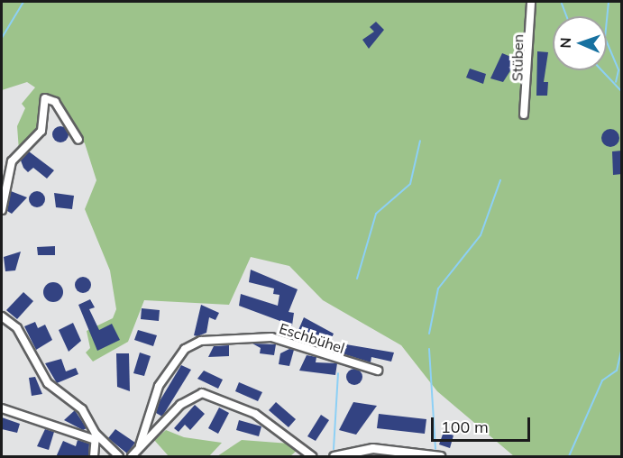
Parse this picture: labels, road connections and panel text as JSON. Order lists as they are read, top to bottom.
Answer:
{
  "streets": {
    "street": ["Stüben", "Eschbühel"]
  },
  "scale_bar": "100 m",
  "north": "left"
}
